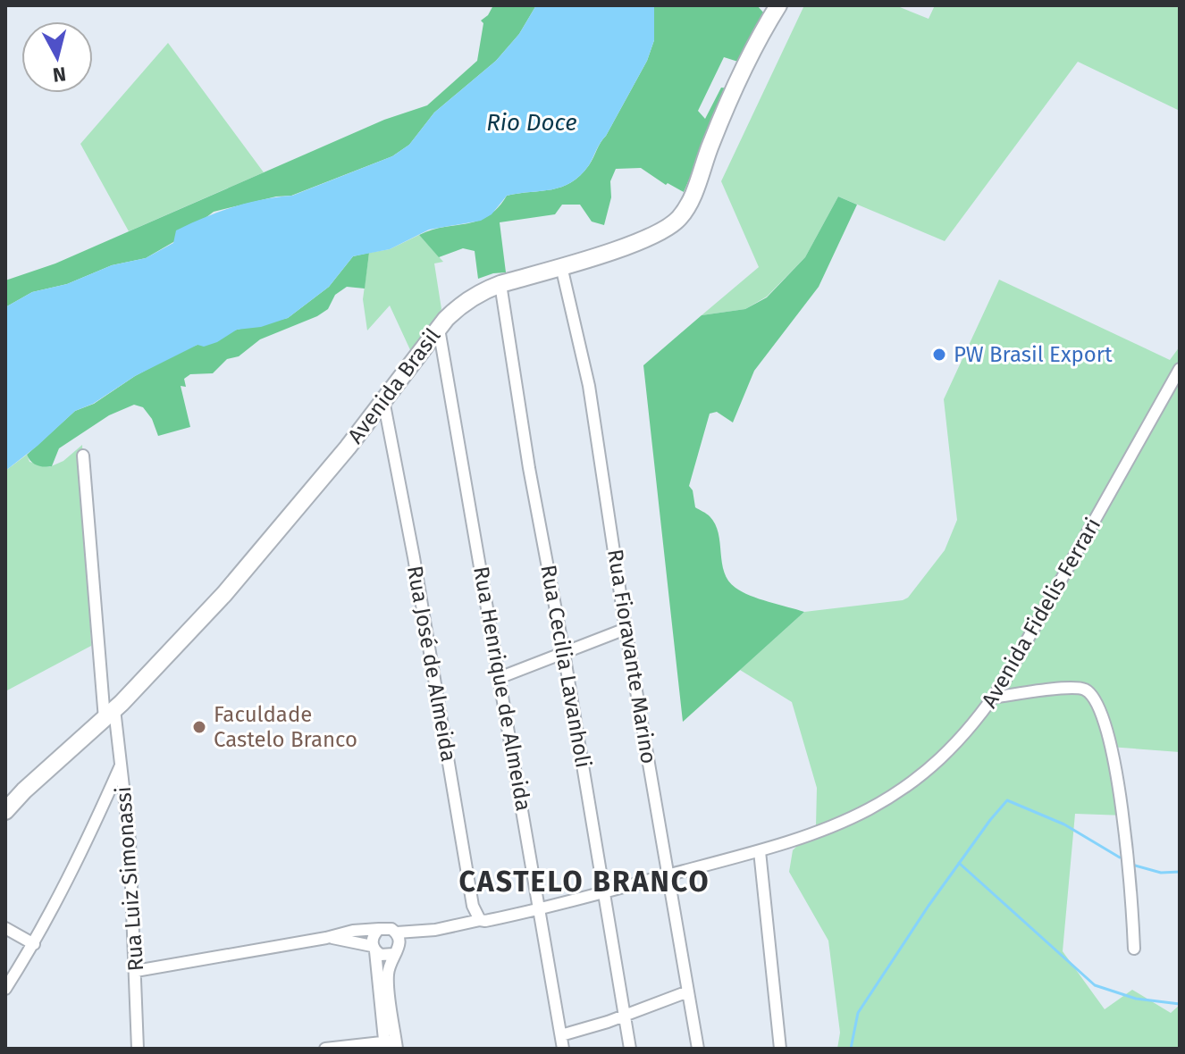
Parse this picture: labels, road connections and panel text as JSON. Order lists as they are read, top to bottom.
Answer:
{
  "streets": {
    "main road": ["Avenida Brasil"],
    "street": [
      "Avenida Fidelis Ferrari",
      "Rua Fioravante Marino",
      "Rua José de Almeida",
      "Rua Cecilia Lavanholi",
      "Rua Henrique de Almeida",
      "Rua Luiz Simonassi"
    ]
  },
  "crossings": [
    ["Avenida Brasil", "Rua Fioravante Marino"],
    ["Avenida Brasil", "Rua José de Almeida"],
    ["Avenida Brasil", "Rua Cecilia Lavanholi"],
    ["Avenida Brasil", "Rua Henrique de Almeida"],
    ["Avenida Brasil", "Rua Luiz Simonassi"],
    ["Avenida Fidelis Ferrari", "Rua Fioravante Marino"],
    ["Avenida Fidelis Ferrari", "Rua José de Almeida"],
    ["Avenida Fidelis Ferrari", "Rua Cecilia Lavanholi"],
    ["Avenida Fidelis Ferrari", "Rua Henrique de Almeida"]
  ],
  "districts": ["CASTELO BRANCO"],
  "water": ["Rio Doce"],
  "places": ["PW Brasil Export", "Faculdade Castelo Branco"],
  "north": "bottom"
}
